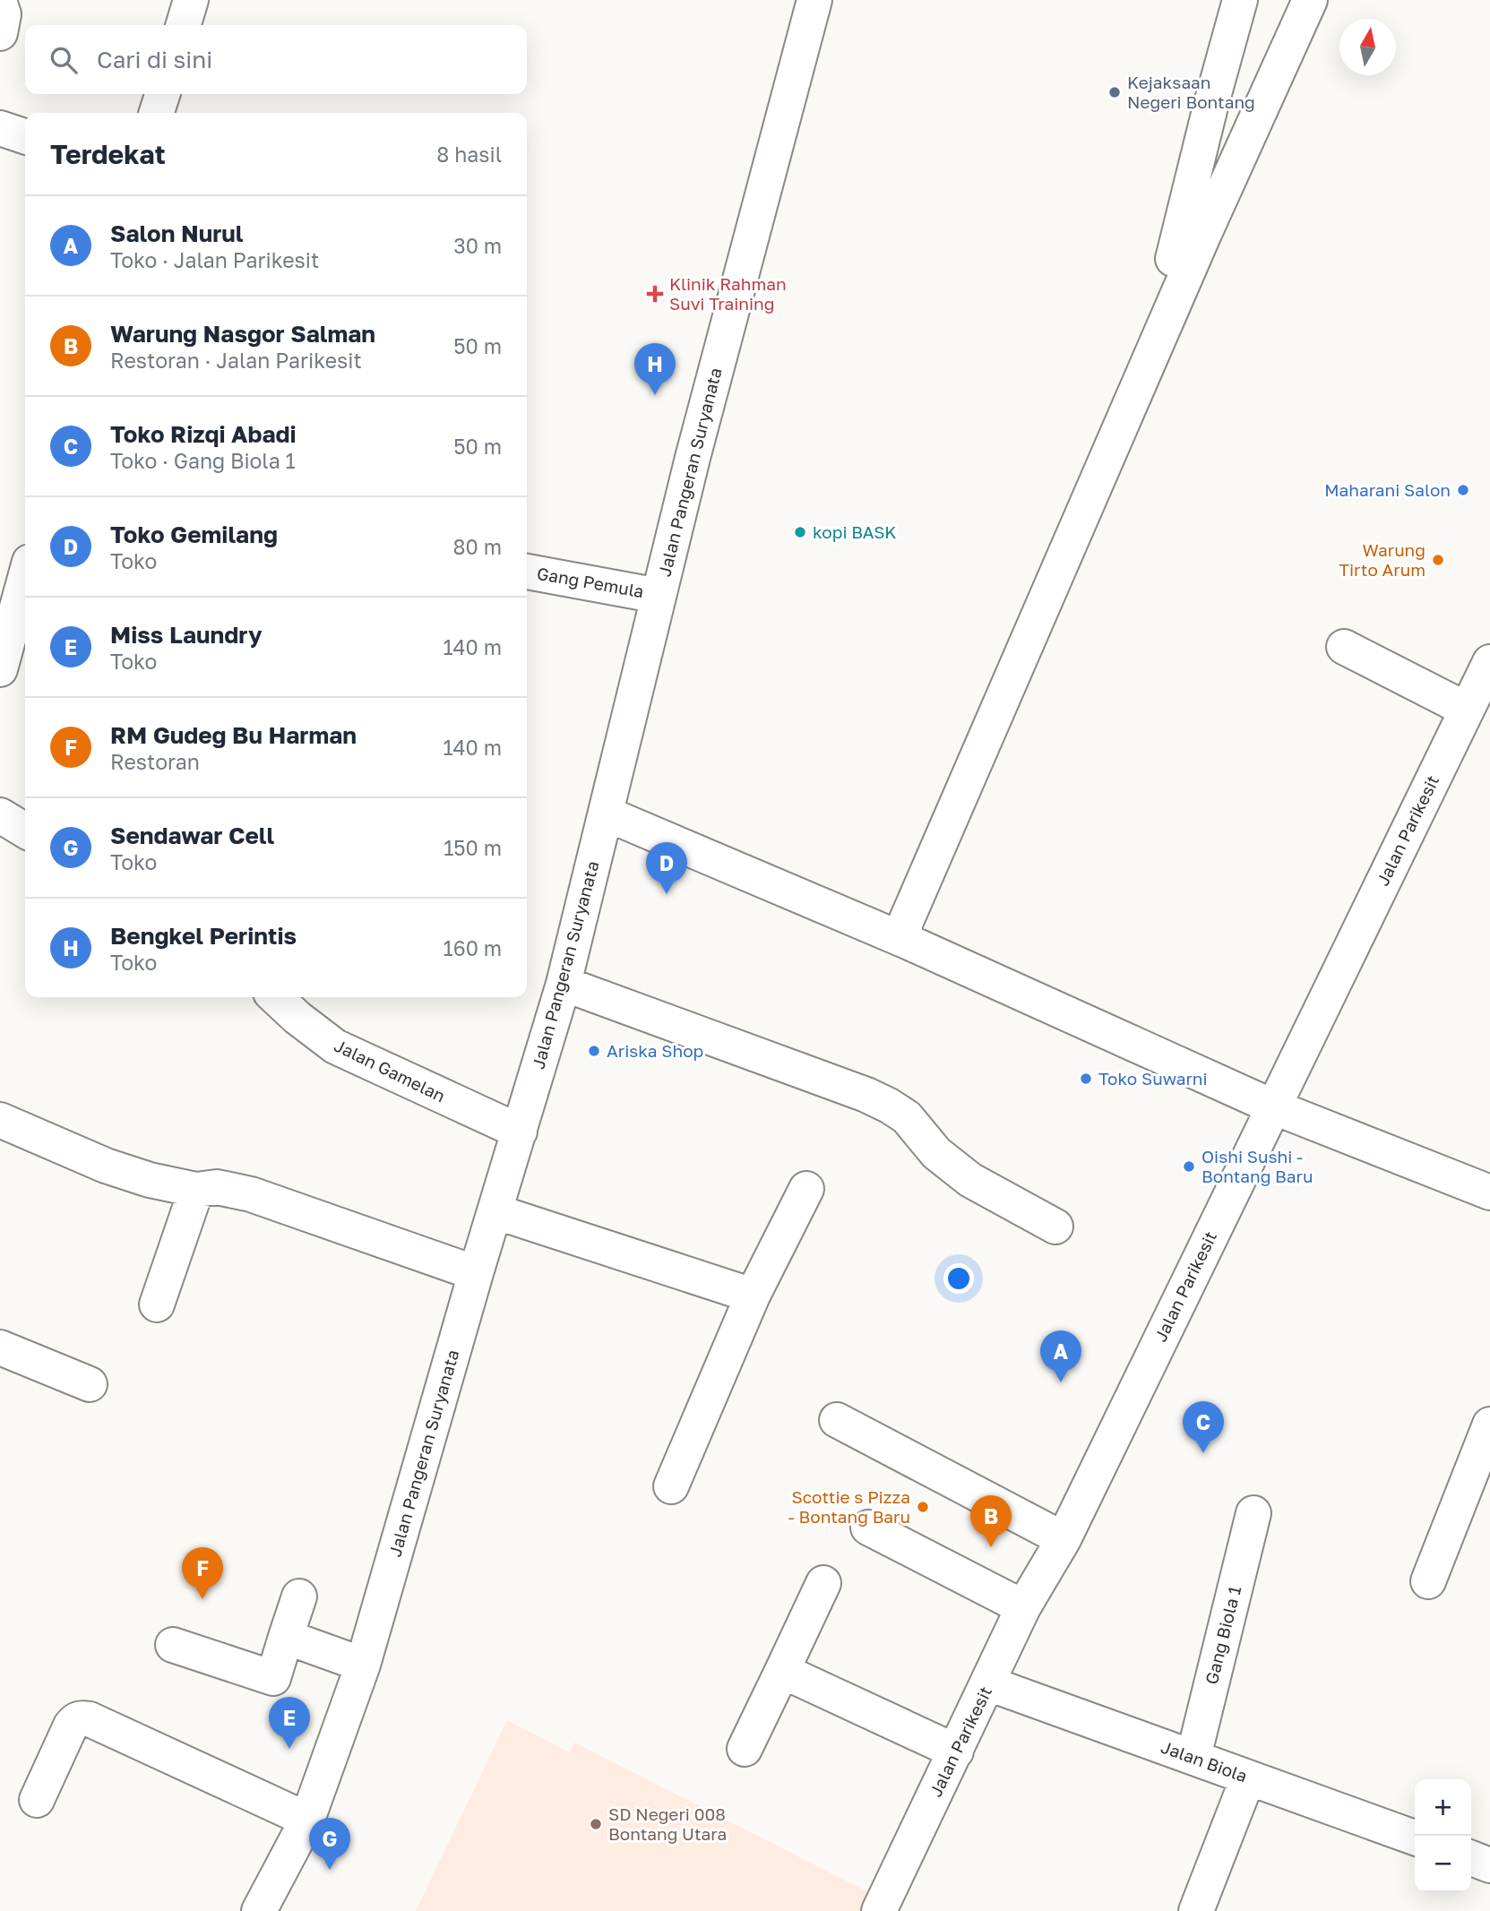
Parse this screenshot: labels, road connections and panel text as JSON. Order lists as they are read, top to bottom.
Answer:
{
  "streets": {
    "street": [
      "Jalan Pangeran Suryanata",
      "Gang Pemula",
      "Jalan Parikesit",
      "Jalan Gamelan",
      "Gang Biola 1",
      "Jalan Biola"
    ]
  },
  "crossings": [
    ["Jalan Pangeran Suryanata", "Gang Pemula"],
    ["Jalan Pangeran Suryanata", "Jalan Gamelan"],
    ["Jalan Parikesit", "Jalan Biola"],
    ["Gang Biola 1", "Jalan Biola"]
  ],
  "places": {
    "other": [
      "Kejaksaan Negeri Bontang",
      "Maharani Salon",
      "kopi BASK",
      "Warung Tirto Arum",
      "Ariska Shop",
      "Toko Suwarni",
      "Oishi Sushi - Bontang Baru",
      "Scottie s Pizza - Bontang Baru",
      "SD Negeri 008 Bontang Utara"
    ],
    "health": ["Klinik Rahman Suvi Training"]
  },
  "north": "top",
  "page": {
    "search": "Cari di sini",
    "heading": ["Terdekat", "8 hasil"],
    "list": [
      {
        "mark": "A",
        "name": "Salon Nurul",
        "note": "Toko · Jalan Parikesit",
        "value": "30 m"
      },
      {
        "mark": "B",
        "name": "Warung Nasgor Salman",
        "note": "Restoran · Jalan Parikesit",
        "value": "50 m"
      },
      {
        "mark": "C",
        "name": "Toko Rizqi Abadi",
        "note": "Toko · Gang Biola 1",
        "value": "50 m"
      },
      {
        "mark": "D",
        "name": "Toko Gemilang",
        "note": "Toko",
        "value": "80 m"
      },
      {
        "mark": "E",
        "name": "Miss Laundry",
        "note": "Toko",
        "value": "140 m"
      },
      {
        "mark": "F",
        "name": "RM Gudeg Bu Harman",
        "note": "Restoran",
        "value": "140 m"
      },
      {
        "mark": "G",
        "name": "Sendawar Cell",
        "note": "Toko",
        "value": "150 m"
      },
      {
        "mark": "H",
        "name": "Bengkel Perintis",
        "note": "Toko",
        "value": "160 m"
      }
    ],
    "pins": [
      "H",
      "D",
      "A",
      "C",
      "B",
      "F",
      "E",
      "G"
    ],
    "map_buttons": ["+", "−"]
  }
}
